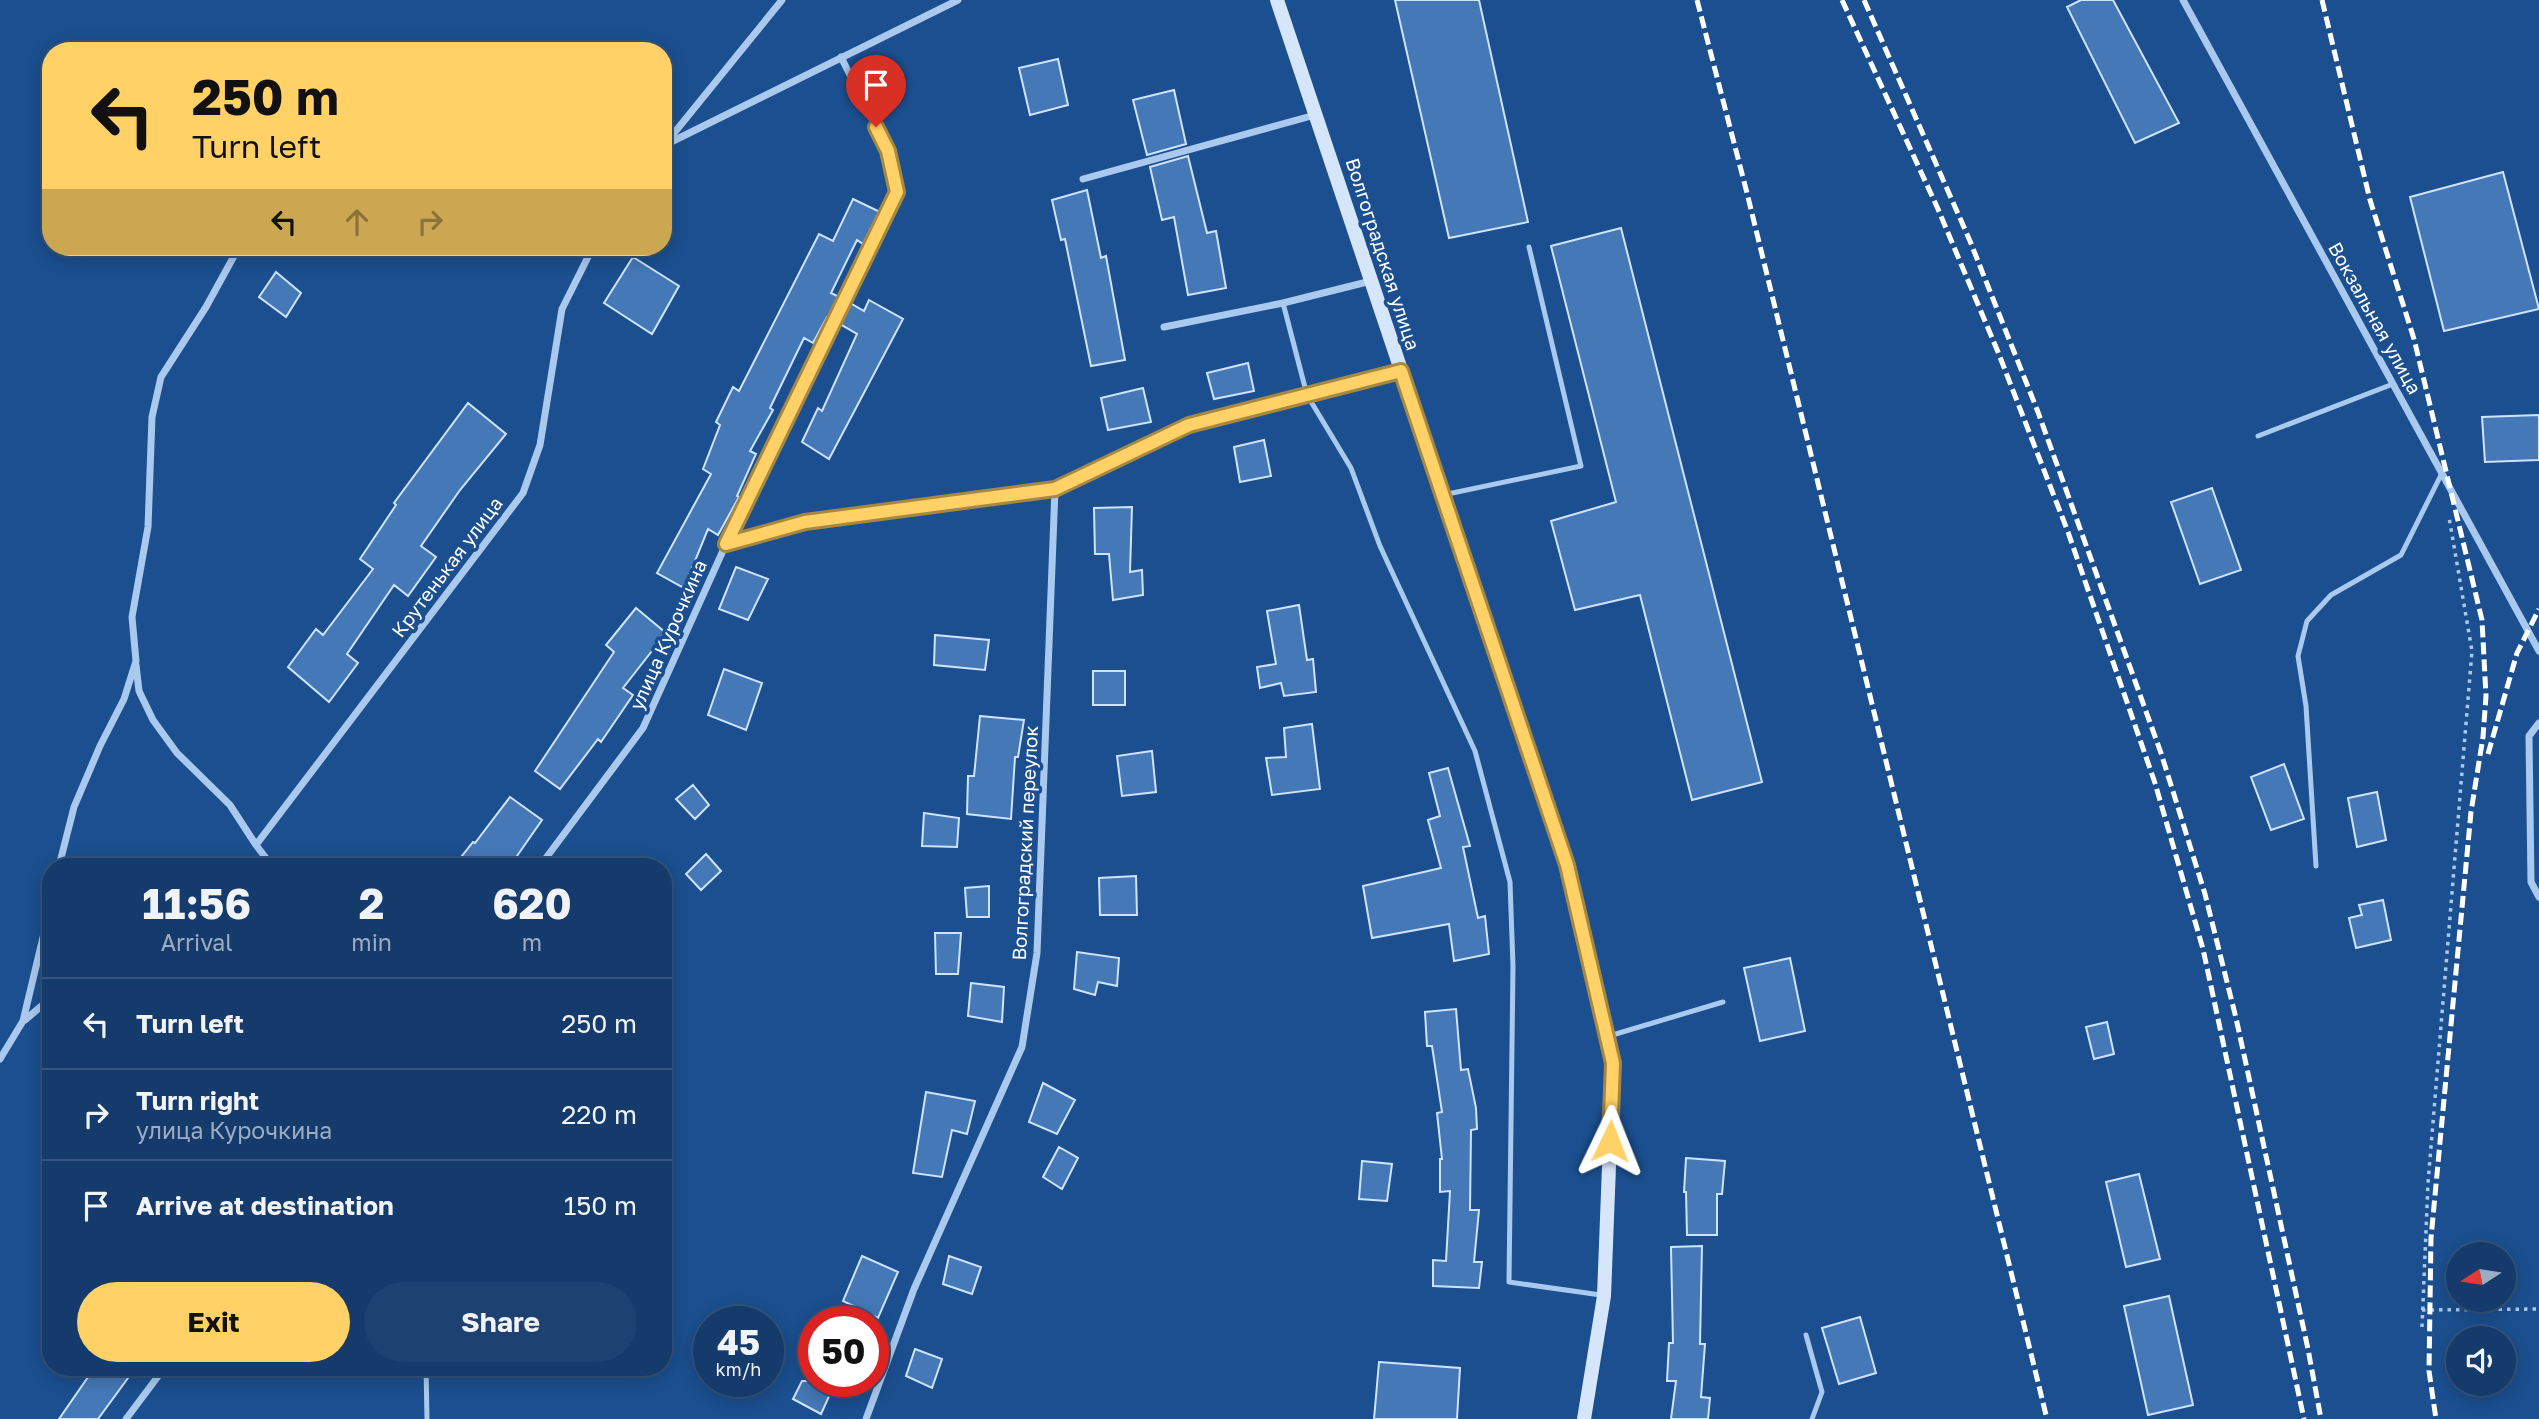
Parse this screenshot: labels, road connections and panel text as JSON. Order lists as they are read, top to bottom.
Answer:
{
  "streets": {
    "main road": ["Волгоградская улица"],
    "street": [
      "Вокзальная улица",
      "Крутенькая улица",
      "улица Курочкина",
      "Волгоградский переулок"
    ]
  },
  "north": "left",
  "page": {
    "turn": ["250 m", "Turn left"],
    "eta": [
      "11:56",
      "Arrival",
      "2",
      "min",
      "620",
      "m"
    ],
    "list": [
      {
        "name": "Turn left",
        "value": "250 m"
      },
      {
        "name": "Turn right",
        "note": "улица Курочкина",
        "value": "220 m"
      },
      {
        "name": "Arrive at destination",
        "value": "150 m"
      }
    ],
    "buttons": ["Exit", "Share"],
    "speed": "45 km/h",
    "limit": "50"
  }
}
